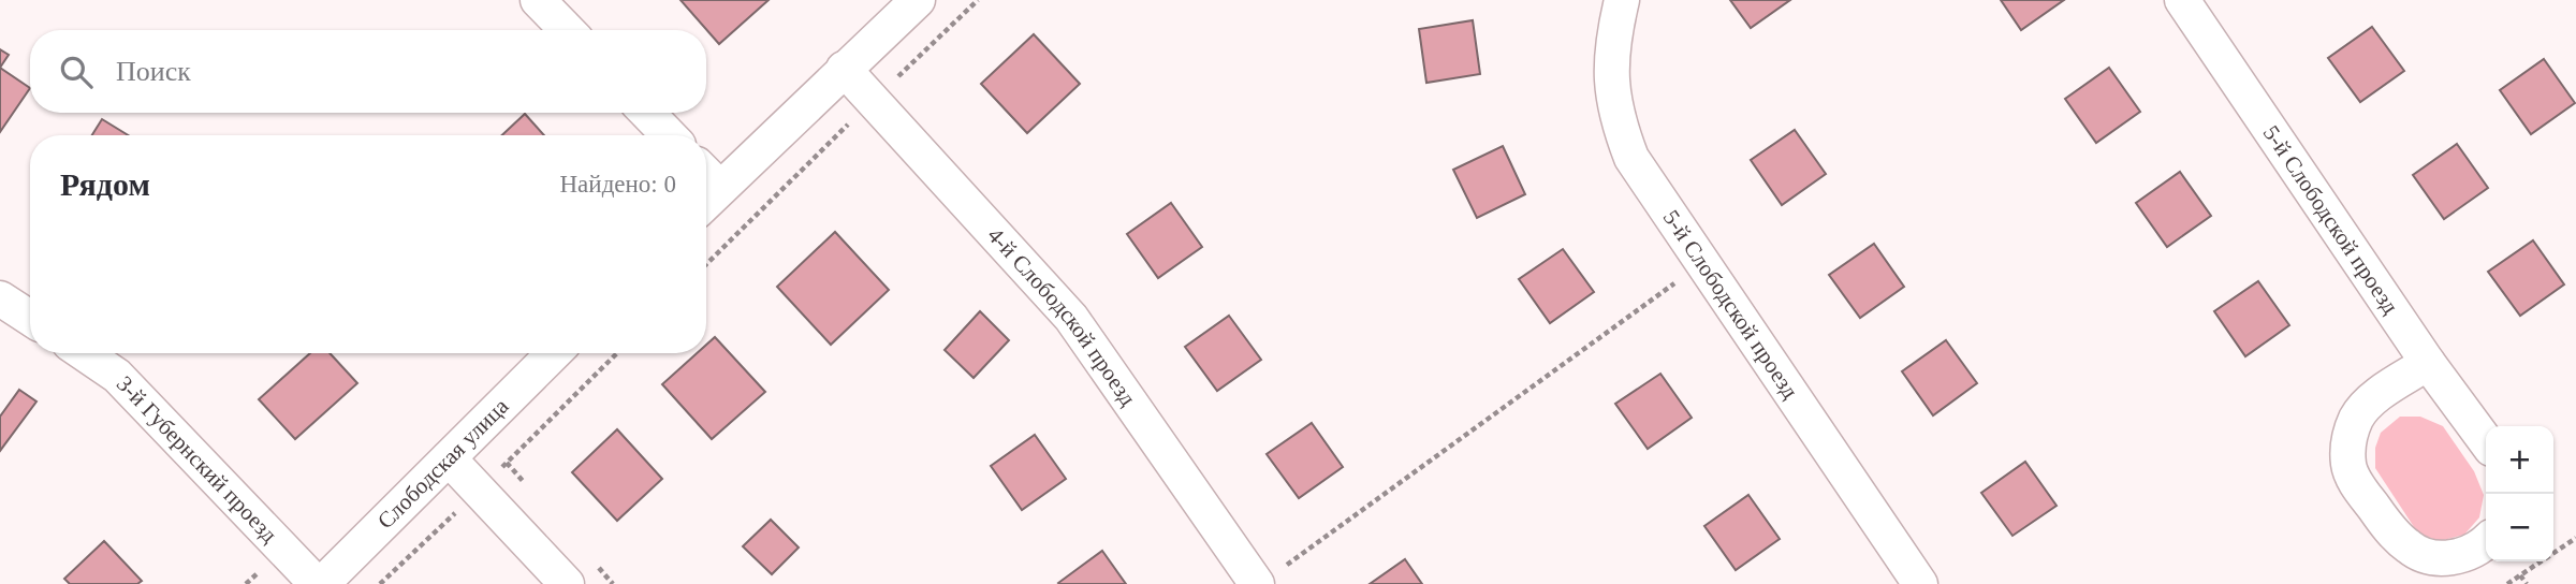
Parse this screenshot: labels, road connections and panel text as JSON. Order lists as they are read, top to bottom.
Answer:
{
  "streets": {
    "street": [
      "5-й Слободской проезд",
      "4-й Слободской проезд",
      "3-й Губернский проезд",
      "Слободская улица"
    ]
  },
  "page": {
    "search": "Поиск",
    "heading": ["Рядом", "Найдено: 0"],
    "map_buttons": ["+", "−"]
  }
}
